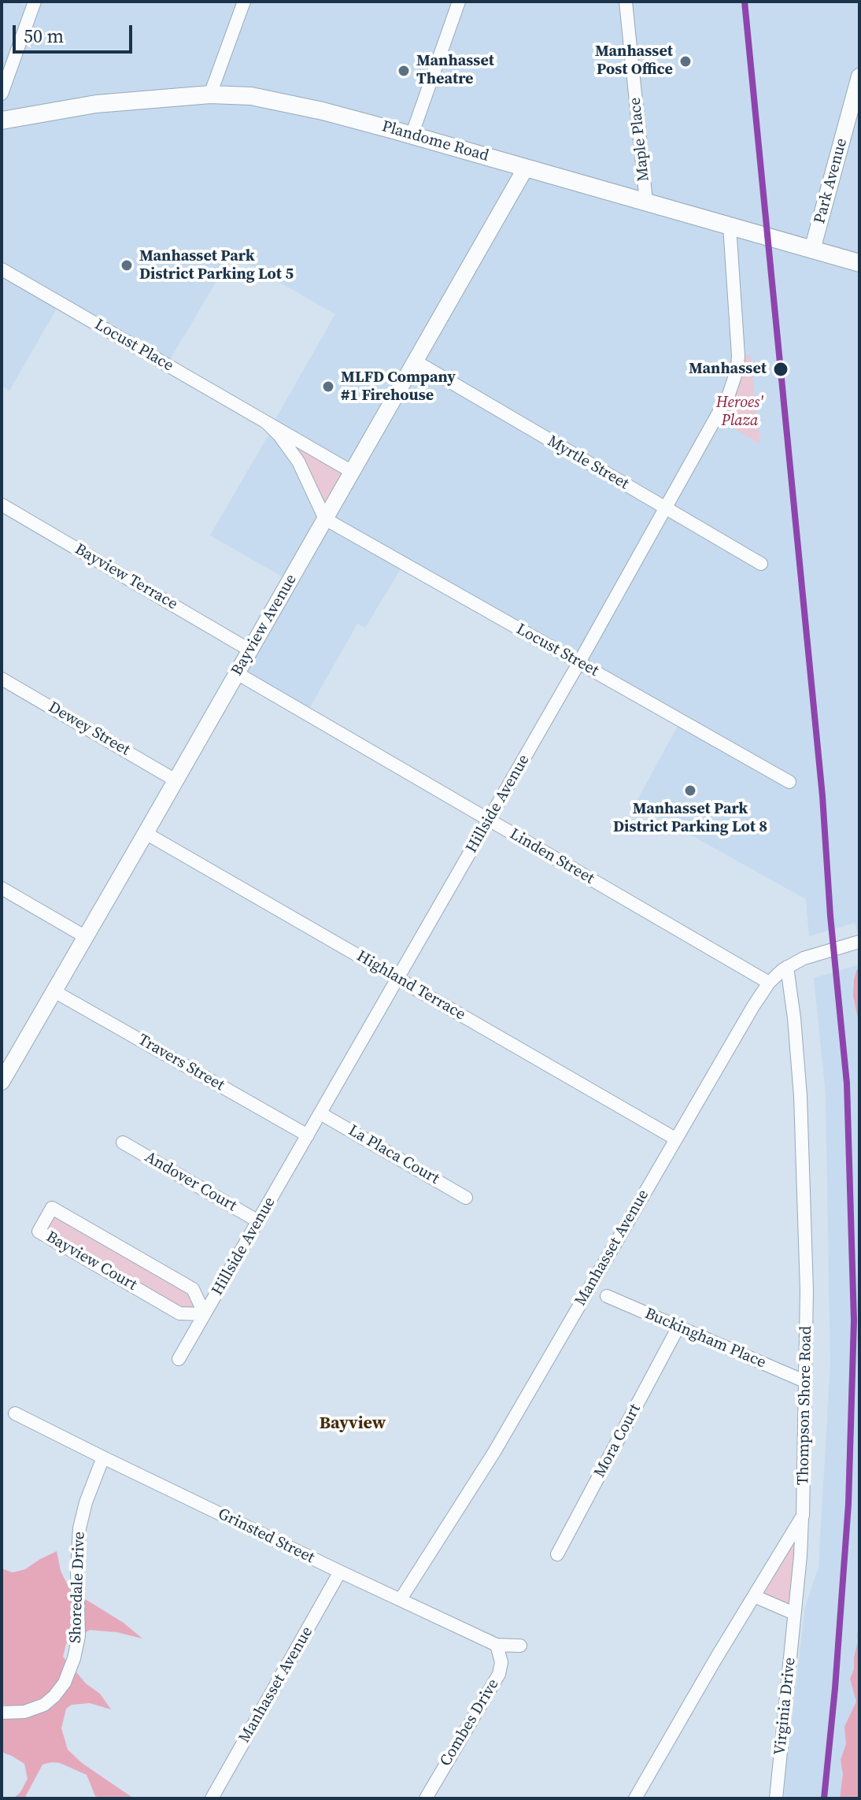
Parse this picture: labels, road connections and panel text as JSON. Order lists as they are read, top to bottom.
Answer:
{
  "streets": {
    "main road": ["Plandome Road"],
    "street": [
      "Maple Place",
      "Park Avenue",
      "Locust Place",
      "Myrtle Street",
      "Bayview Terrace",
      "Bayview Avenue",
      "Locust Street",
      "Dewey Street",
      "Hillside Avenue",
      "Linden Street",
      "Highland Terrace",
      "Travers Street",
      "La Placa Court",
      "Andover Court",
      "Manhasset Avenue",
      "Bayview Court",
      "Buckingham Place",
      "Thompson Shore Road",
      "Mora Court",
      "Grinsted Street",
      "Shoredale Drive",
      "Virginia Drive",
      "Combes Drive"
    ]
  },
  "crossings": [
    ["Maple Place", "Plandome Road"],
    ["Plandome Road", "Park Avenue"],
    ["Plandome Road", "Bayview Avenue"],
    ["Plandome Road", "Hillside Avenue"],
    ["Locust Place", "Bayview Avenue"],
    ["Locust Place", "Locust Street"],
    ["Myrtle Street", "Bayview Avenue"],
    ["Myrtle Street", "Hillside Avenue"],
    ["Bayview Terrace", "Bayview Avenue"],
    ["Bayview Avenue", "Locust Street"],
    ["Bayview Avenue", "Dewey Street"],
    ["Bayview Avenue", "Linden Street"],
    ["Bayview Avenue", "Highland Terrace"],
    ["Bayview Avenue", "Travers Street"],
    ["Locust Street", "Hillside Avenue"],
    ["Hillside Avenue", "Linden Street"],
    ["Hillside Avenue", "Highland Terrace"],
    ["Hillside Avenue", "Travers Street"],
    ["Hillside Avenue", "La Placa Court"],
    ["Hillside Avenue", "Andover Court"],
    ["Hillside Avenue", "Bayview Court"],
    ["Linden Street", "Manhasset Avenue"],
    ["Highland Terrace", "Manhasset Avenue"],
    ["Manhasset Avenue", "Thompson Shore Road"],
    ["Manhasset Avenue", "Grinsted Street"],
    ["Buckingham Place", "Thompson Shore Road"],
    ["Buckingham Place", "Mora Court"],
    ["Thompson Shore Road", "Virginia Drive"],
    ["Grinsted Street", "Shoredale Drive"],
    ["Grinsted Street", "Combes Drive"]
  ],
  "districts": ["Bayview"],
  "parks": ["Heroes' Plaza"],
  "places": [
    "Manhasset Post Office",
    "Manhasset Theatre",
    "Manhasset Park District Parking Lot 5",
    "Manhasset",
    "MLFD Company #1 Firehouse",
    "Manhasset Park District Parking Lot 8"
  ],
  "scale_bar": "50 m"
}
